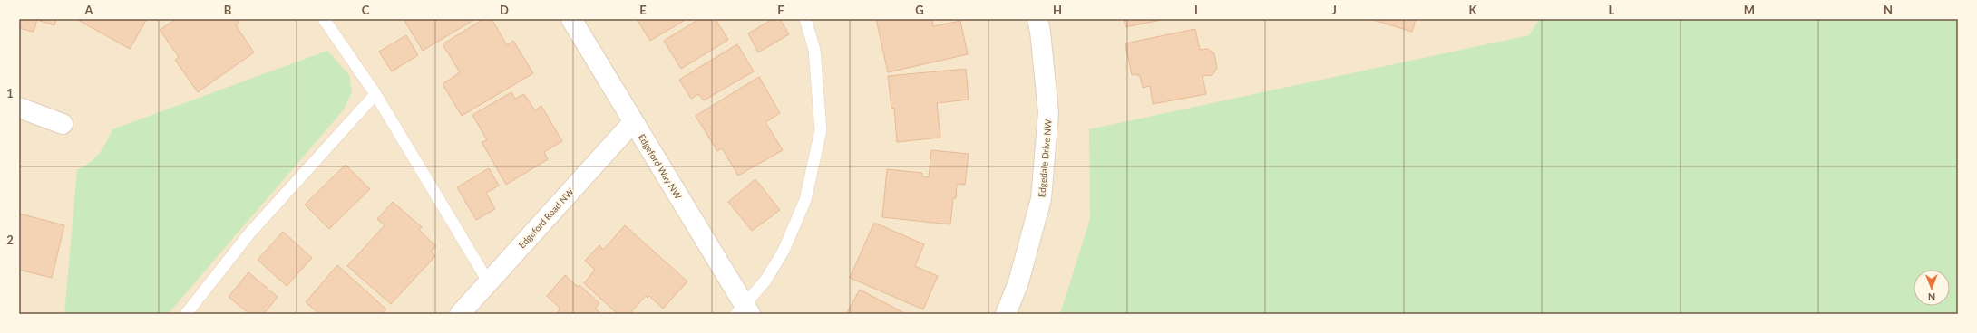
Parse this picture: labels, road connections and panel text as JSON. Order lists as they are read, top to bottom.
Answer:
{
  "streets": {
    "street": ["Edgedale Drive NW", "Edgeford Way NW", "Edgeford Road NW"]
  },
  "crossings": [
    ["Edgeford Way NW", "Edgeford Road NW"]
  ],
  "north": "bottom",
  "grid": {
    "columns": [
      "A",
      "B",
      "C",
      "D",
      "E",
      "F",
      "G",
      "H",
      "I",
      "J",
      "K",
      "L",
      "M",
      "N"
    ],
    "rows": ["1", "2"]
  }
}
